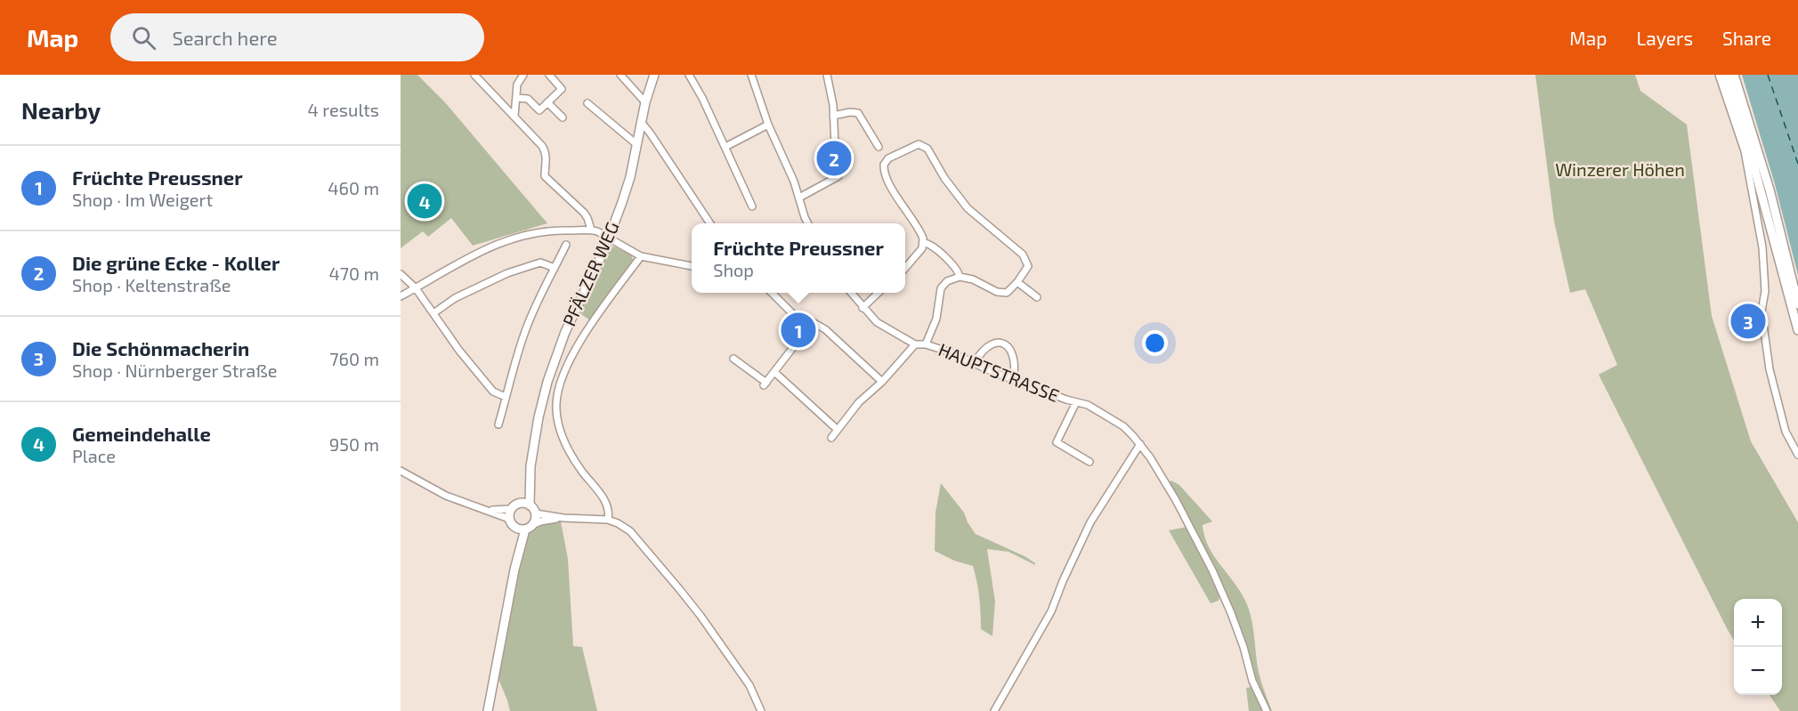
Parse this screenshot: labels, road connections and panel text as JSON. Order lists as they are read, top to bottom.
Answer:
{
  "streets": {
    "street": ["PFÄLZER WEG", "HAUPTSTRASSE"]
  },
  "parks": ["Winzerer Höhen"],
  "page": {
    "header": "Map",
    "search": "Search here",
    "nav": ["Map", "Layers", "Share"],
    "heading": ["Nearby", "4 results"],
    "pins": [
      "2",
      "4",
      "3",
      "1"
    ],
    "list": [
      {
        "mark": "1",
        "name": "Früchte Preussner",
        "note": "Shop · Im Weigert",
        "value": "460 m"
      },
      {
        "mark": "2",
        "name": "Die grüne Ecke - Koller",
        "note": "Shop · Keltenstraße",
        "value": "470 m"
      },
      {
        "mark": "3",
        "name": "Die Schönmacherin",
        "note": "Shop · Nürnberger Straße",
        "value": "760 m"
      },
      {
        "mark": "4",
        "name": "Gemeindehalle",
        "note": "Place",
        "value": "950 m"
      }
    ],
    "popup": ["Früchte Preussner", "Shop"],
    "map_buttons": ["+", "−"]
  }
}
